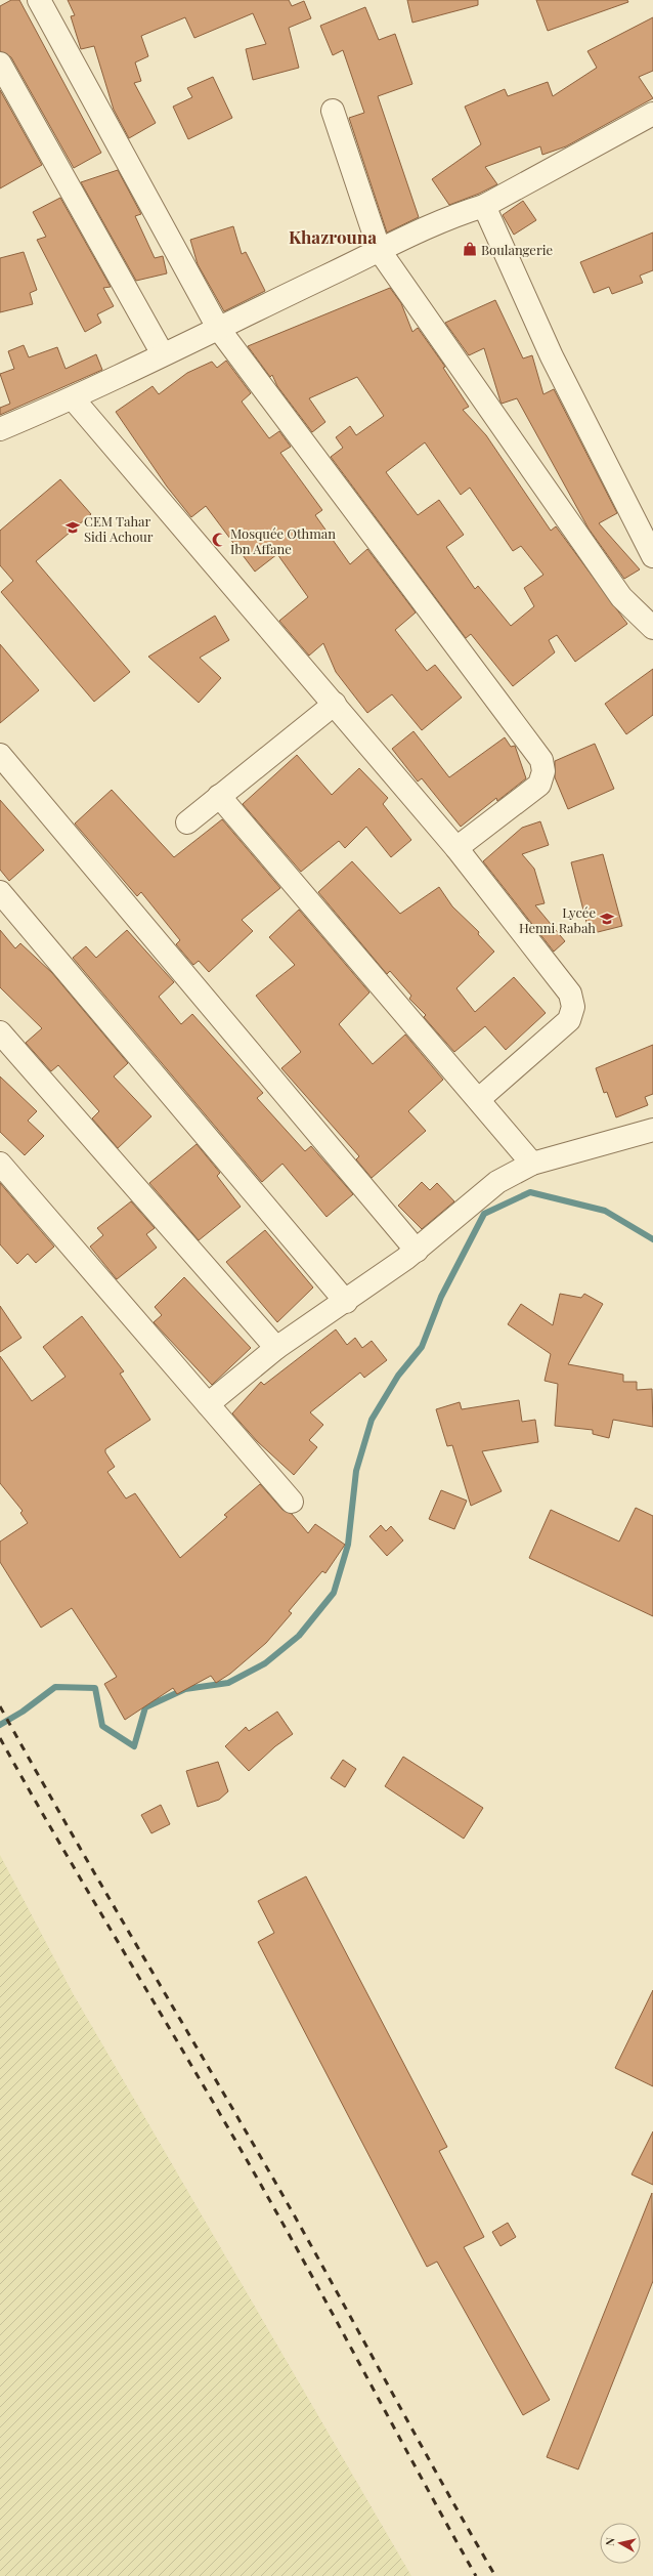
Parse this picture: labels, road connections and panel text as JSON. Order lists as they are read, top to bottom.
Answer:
{
  "districts": ["Khazrouna"],
  "places": {
    "shop": ["Boulangerie"],
    "school or university": ["CEM Tahar Sidi Achour", "Lycée Henni Rabah"],
    "mosque": ["Mosquée Othman Ibn Affane"]
  },
  "north": "left"
}
